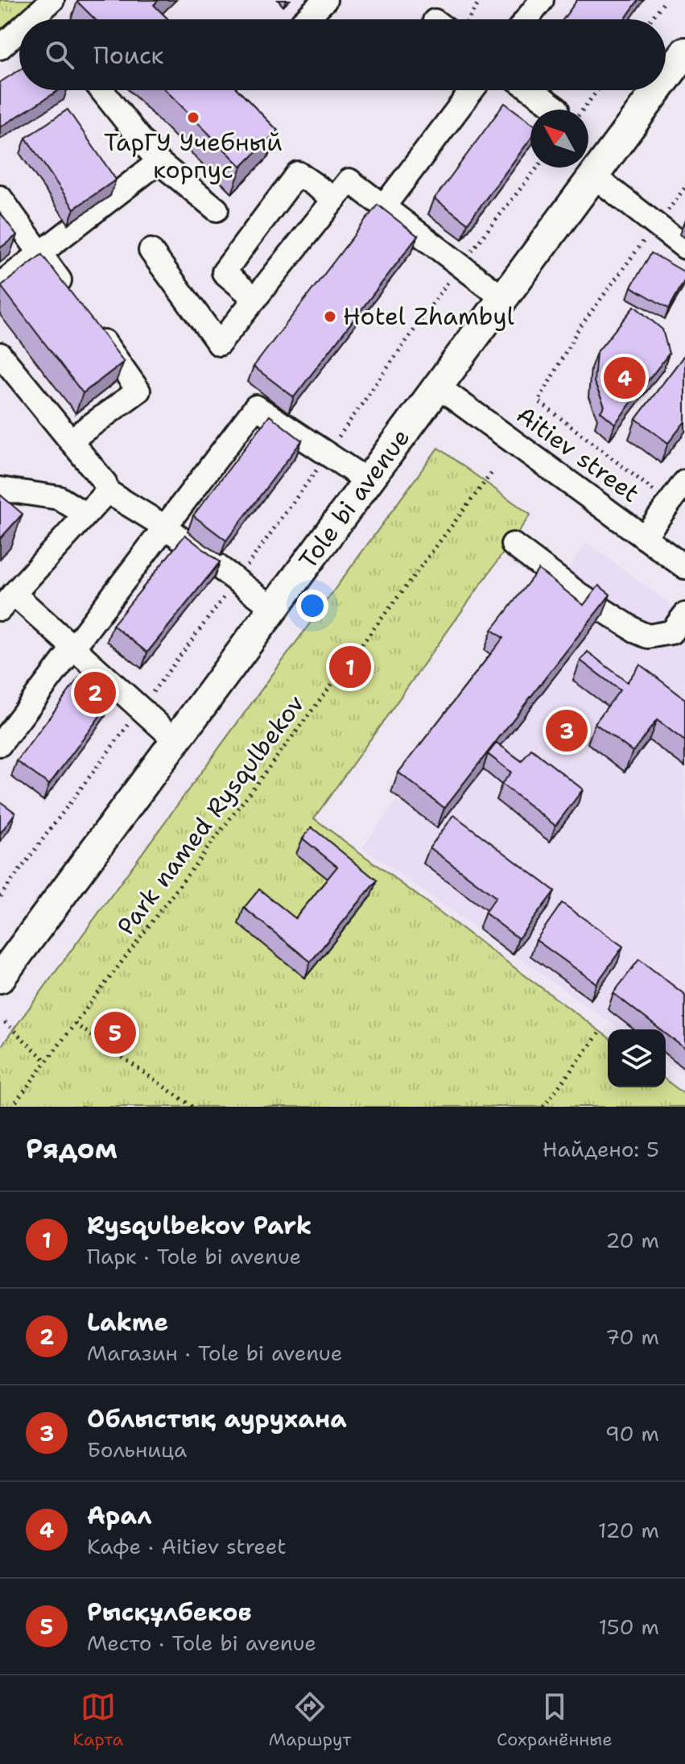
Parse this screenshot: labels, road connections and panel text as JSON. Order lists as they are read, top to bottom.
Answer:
{
  "streets": {
    "main road": ["Tole bi avenue"],
    "street": ["Aitiev street"],
    "path": ["Park named Rysqulbekov"]
  },
  "crossings": [
    ["Aitiev street", "Tole bi avenue"]
  ],
  "places": ["ТарГУ Учебный корпус", "Hotel Zhambyl"],
  "north": "top left",
  "page": {
    "search": "Поиск",
    "pins": [
      "4",
      "1",
      "2",
      "3",
      "5"
    ],
    "heading": ["Рядом", "Найдено: 5"],
    "list": [
      {
        "mark": "1",
        "name": "Rysqulbekov Park",
        "note": "Парк · Tole bi avenue",
        "value": "20 m"
      },
      {
        "mark": "2",
        "name": "Lakme",
        "note": "Магазин · Tole bi avenue",
        "value": "70 m"
      },
      {
        "mark": "3",
        "name": "Облыстық аурухана",
        "note": "Больница",
        "value": "90 m"
      },
      {
        "mark": "4",
        "name": "Арал",
        "note": "Кафе · Aitiev street",
        "value": "120 m"
      },
      {
        "mark": "5",
        "name": "Рысқұлбеков",
        "note": "Место · Tole bi avenue",
        "value": "150 m"
      }
    ],
    "nav": ["Карта", "Маршрут", "Сохранённые"]
  }
}
